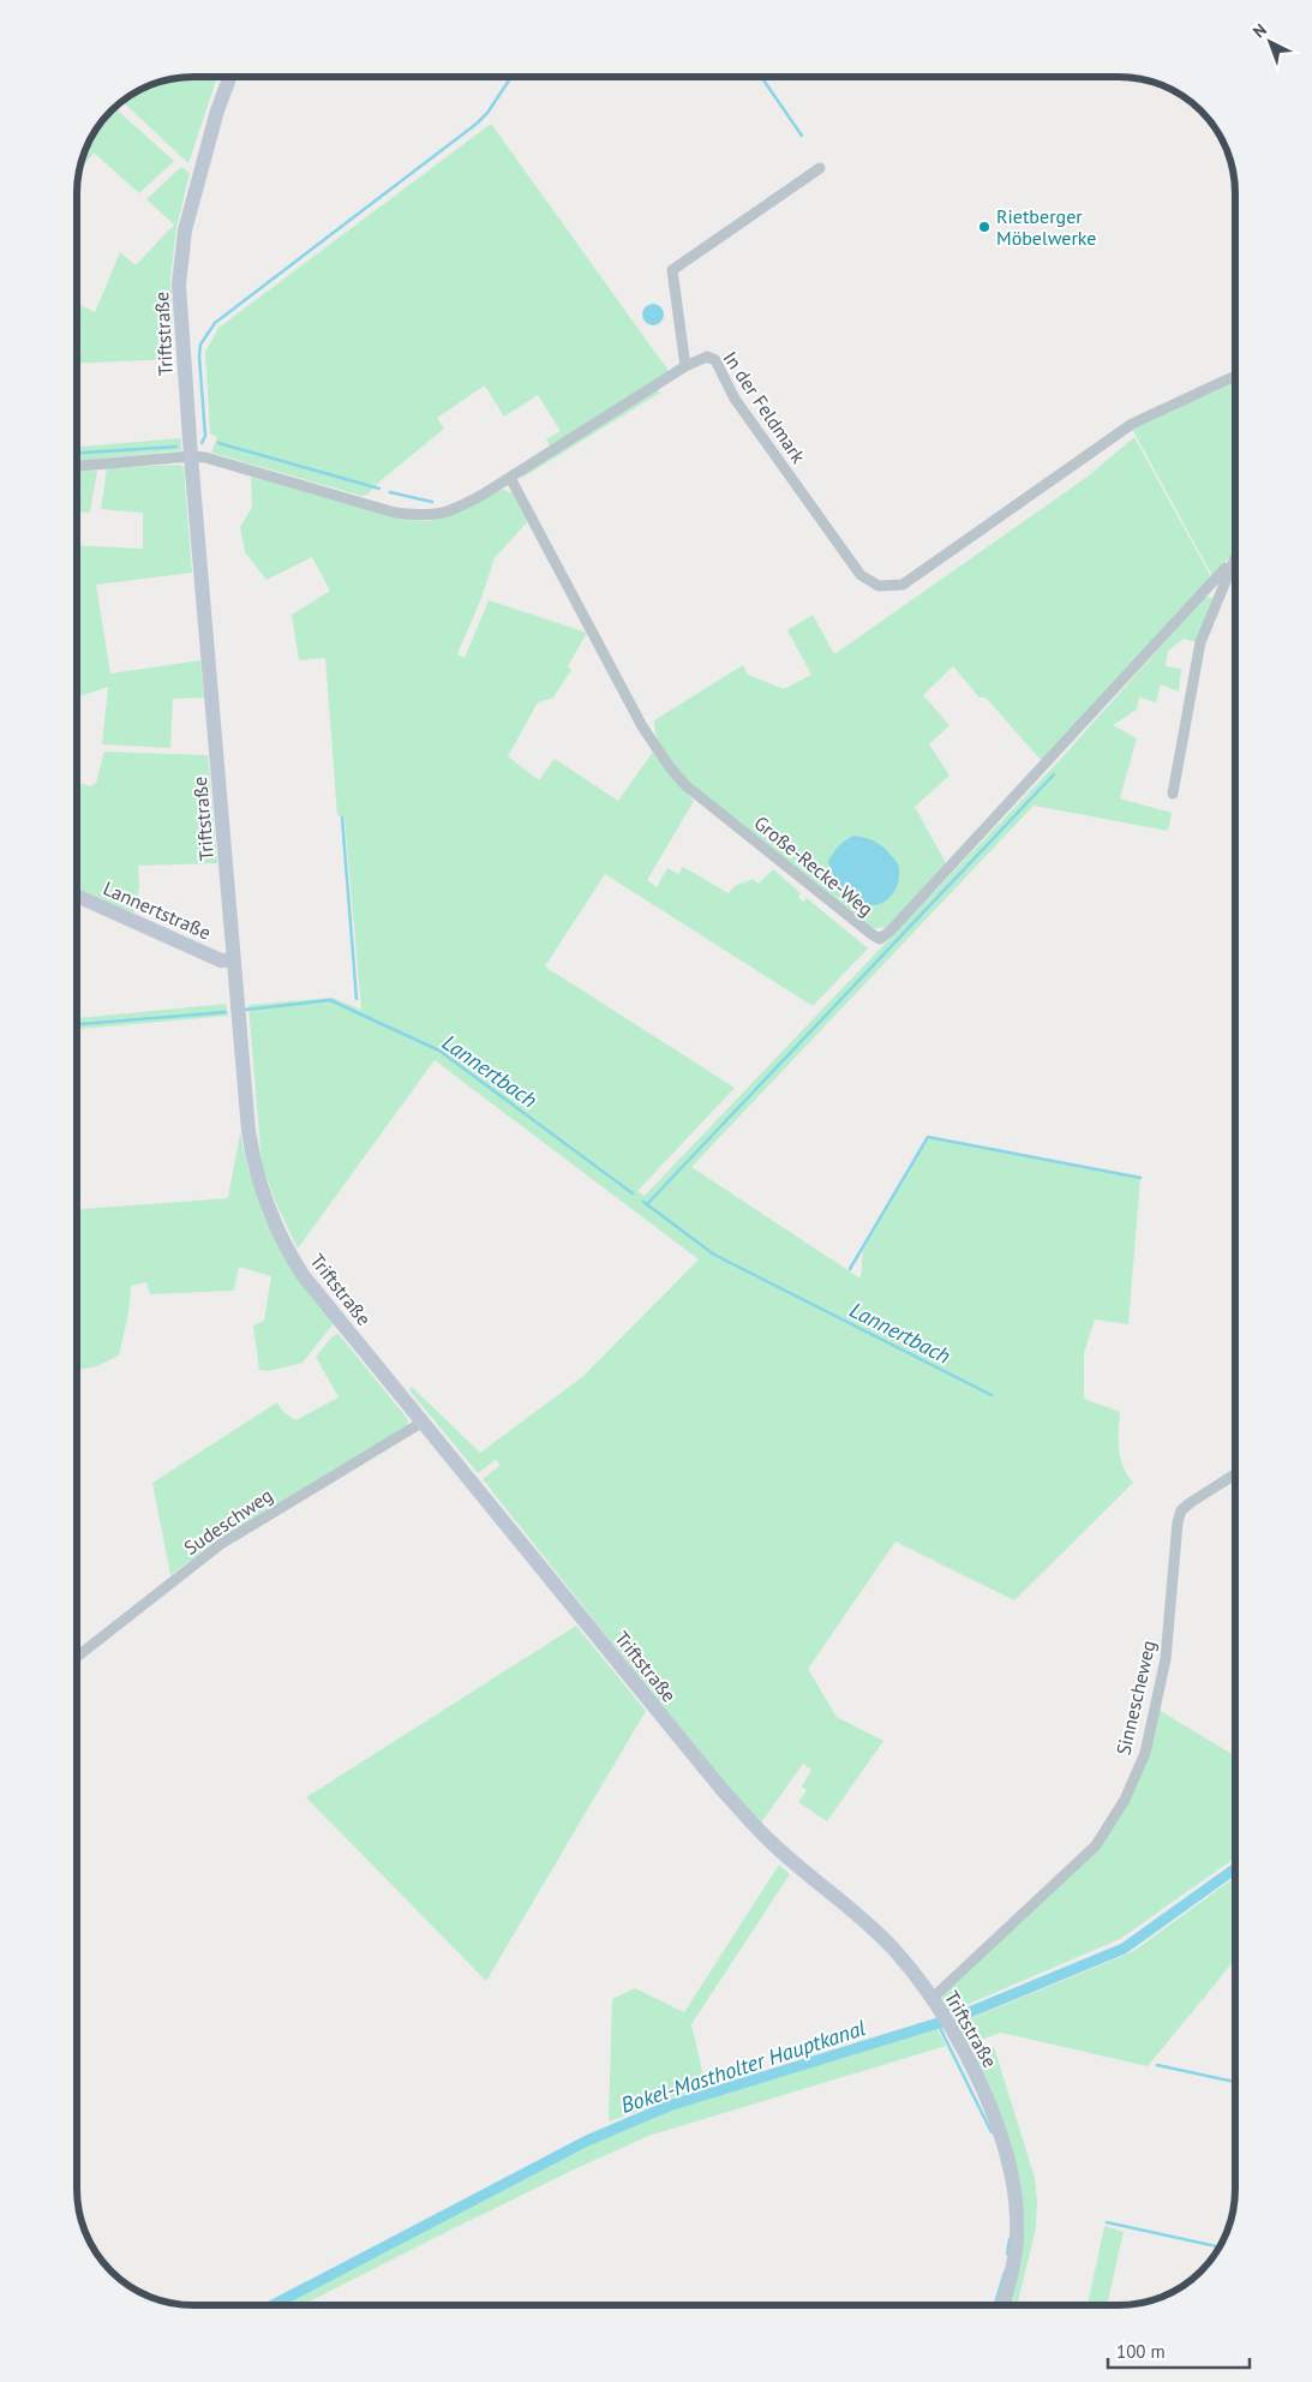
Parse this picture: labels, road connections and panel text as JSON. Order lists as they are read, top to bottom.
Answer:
{
  "streets": {
    "street": [
      "Triftstraße",
      "In der Feldmark",
      "Große-Recke-Weg",
      "Lannertstraße",
      "Sudeschweg",
      "Sinnescheweg"
    ]
  },
  "crossings": [
    ["Triftstraße", "In der Feldmark"],
    ["Triftstraße", "Lannertstraße"],
    ["Triftstraße", "Sudeschweg"],
    ["Triftstraße", "Sinnescheweg"],
    ["In der Feldmark", "Große-Recke-Weg"]
  ],
  "water": ["Lannertbach", "Bokel-Mastholter Hauptkanal"],
  "places": ["Rietberger Möbelwerke"],
  "scale_bar": "100 m",
  "north": "top left"
}
